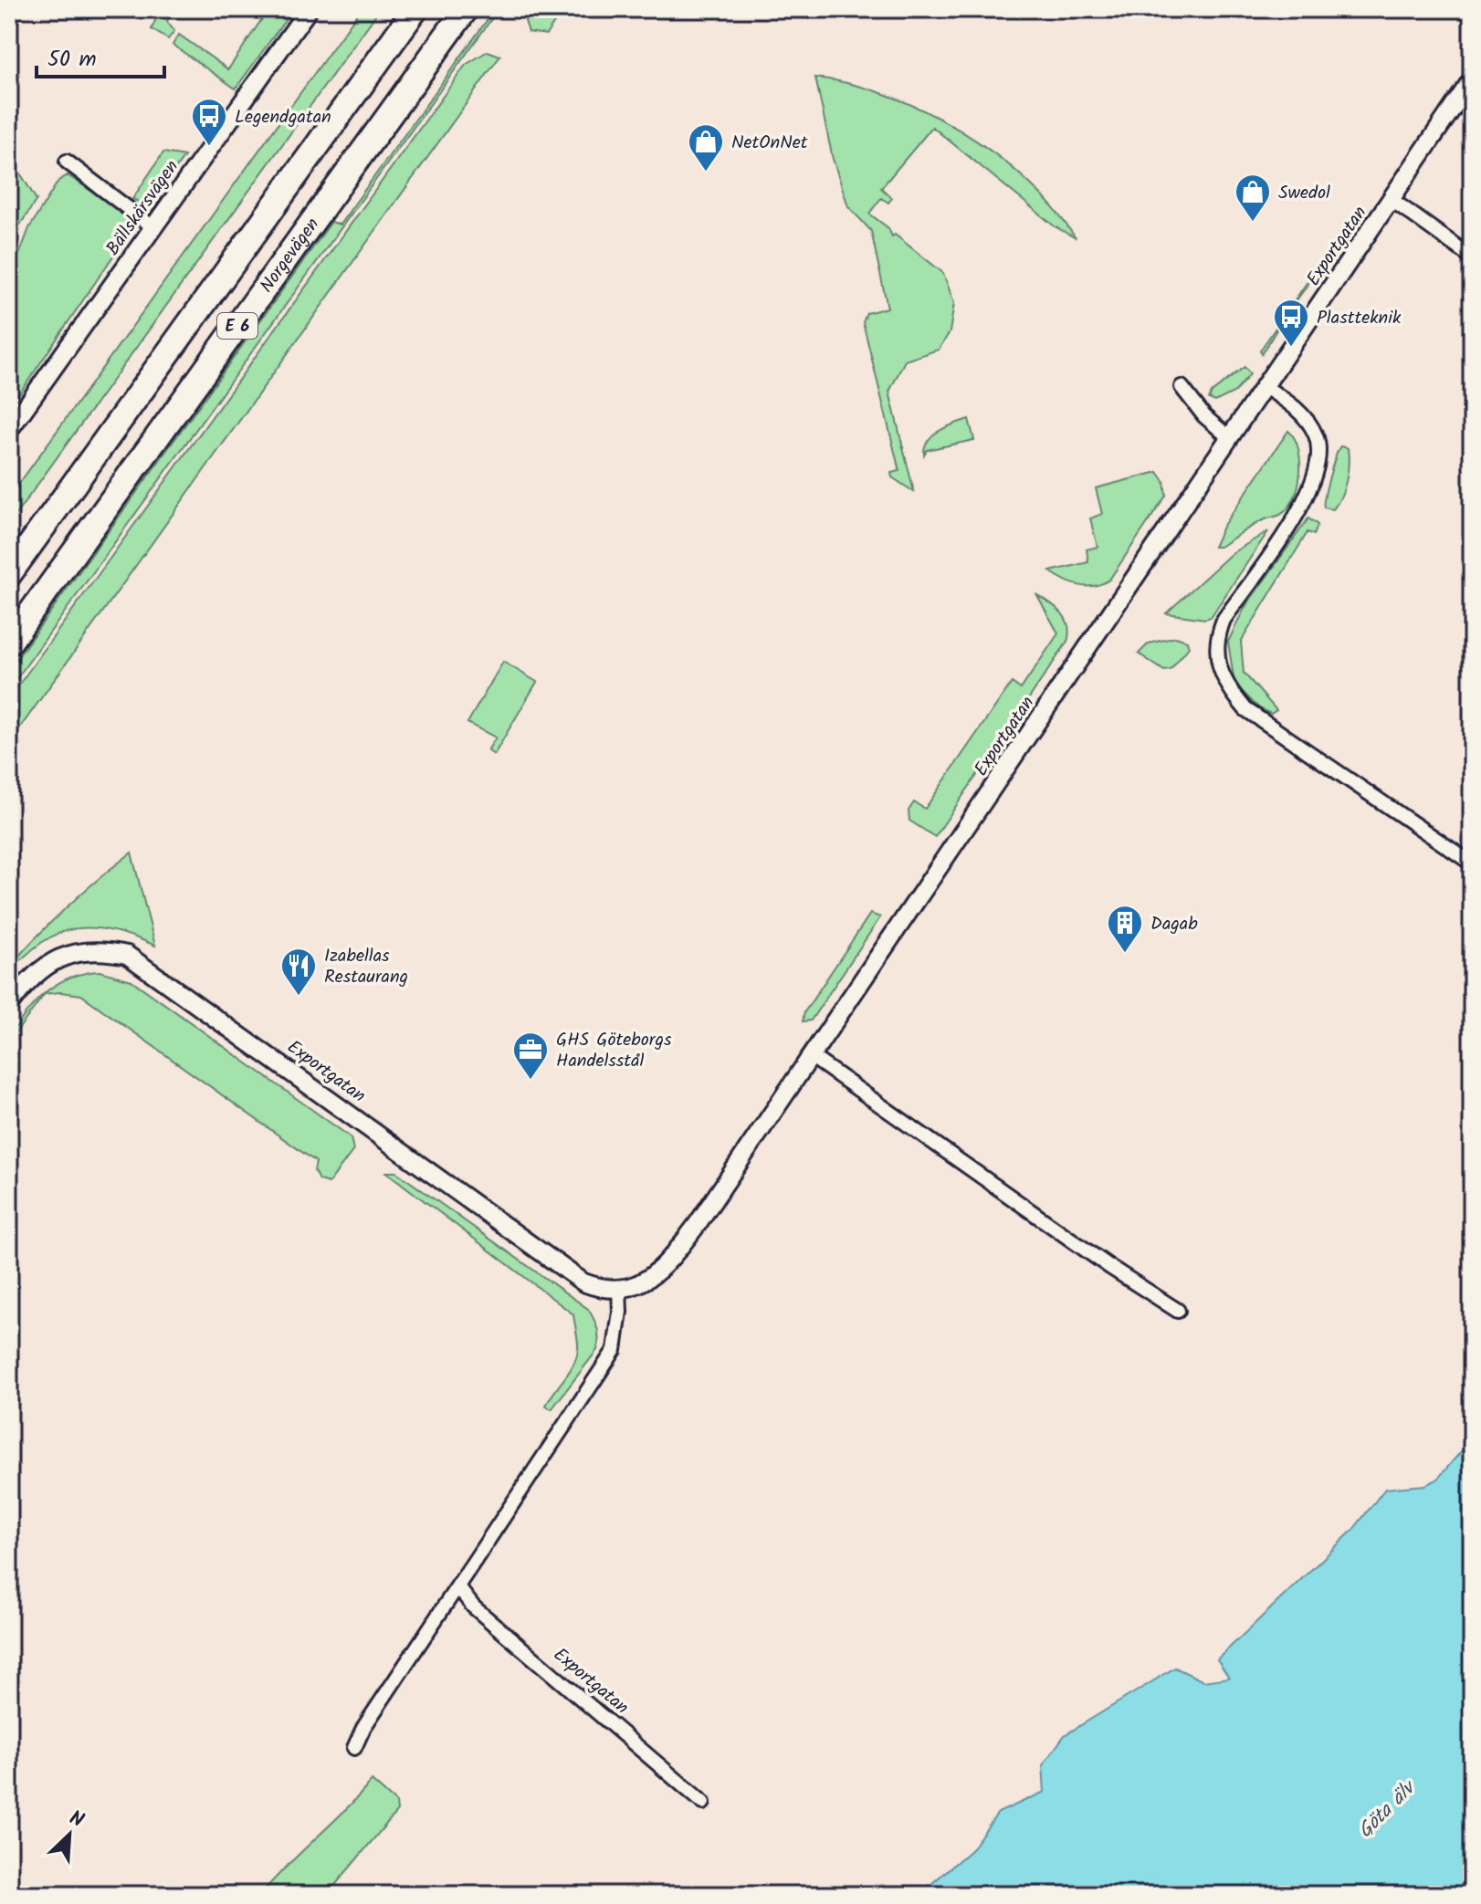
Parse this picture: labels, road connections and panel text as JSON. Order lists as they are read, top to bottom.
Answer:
{
  "streets": {
    "highway": ["Norgevägen", "E 6"],
    "street": ["Bällskärsvägen", "Exportgatan"]
  },
  "water": ["Göta älv"],
  "places": {
    "bus stop": ["Legendgatan", "Plastteknik"],
    "shop": ["NetOnNet", "Swedol"],
    "building": ["Dagab"],
    "restaurant": ["Izabellas Restaurang"],
    "office": ["GHS Göteborgs Handelsstål"]
  },
  "scale_bar": "50 m",
  "north": "top right"
}
